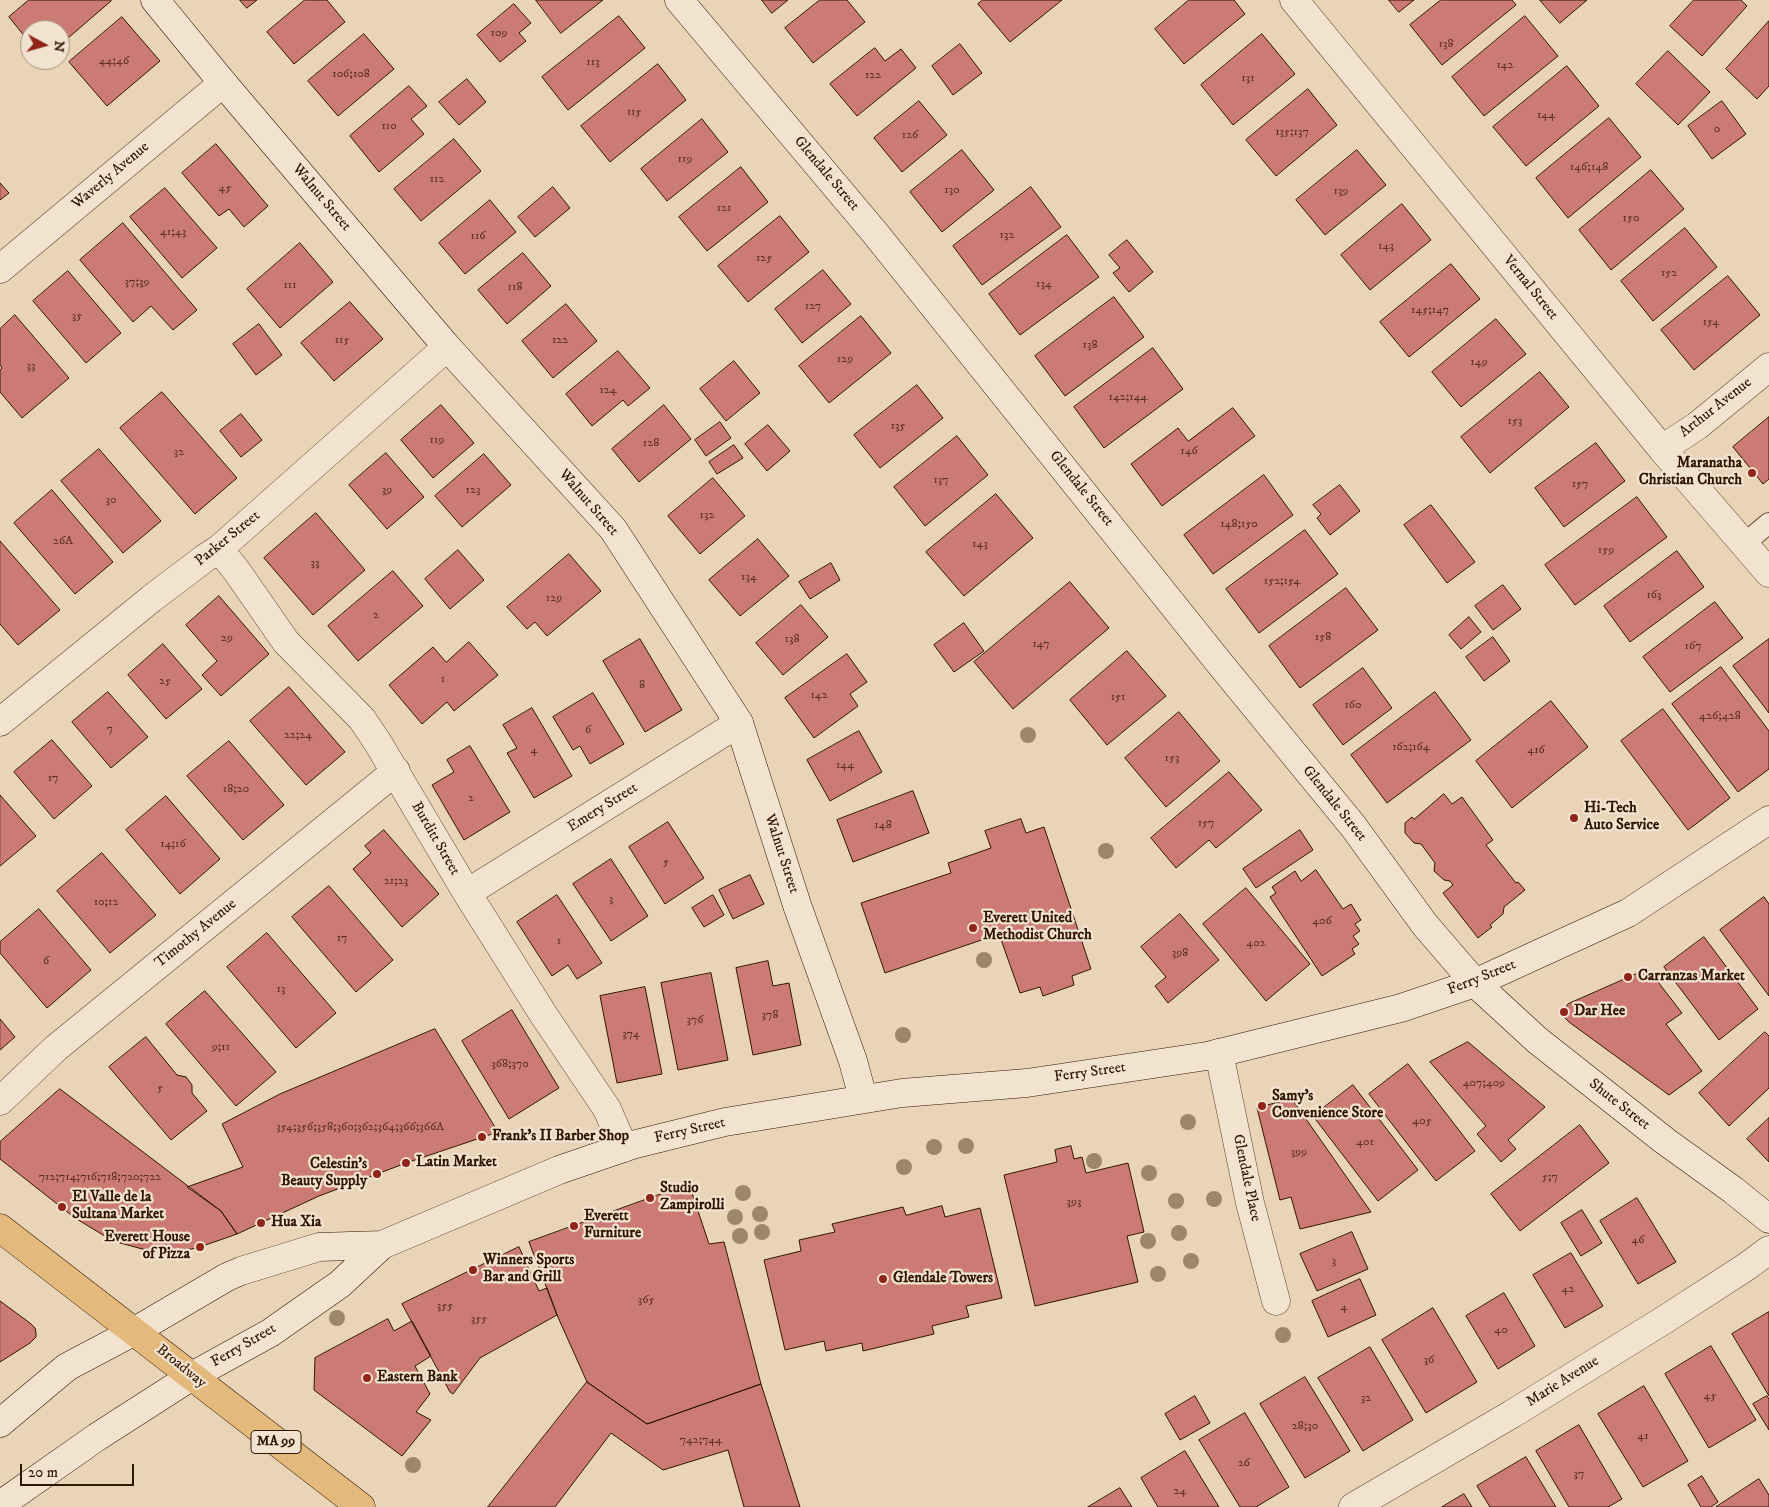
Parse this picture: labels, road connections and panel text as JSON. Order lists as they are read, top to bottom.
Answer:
{
  "streets": {
    "main road": ["Broadway", "MA 99"],
    "street": [
      "Glendale Street",
      "Waverly Avenue",
      "Walnut Street",
      "Vernal Street",
      "Arthur Avenue",
      "Parker Street",
      "Emery Street",
      "Burditt Street",
      "Timothy Avenue",
      "Ferry Street",
      "Shute Street",
      "Glendale Place",
      "Marie Avenue"
    ]
  },
  "crossings": [
    ["Glendale Street", "Ferry Street"],
    ["Glendale Street", "Shute Street"],
    ["Waverly Avenue", "Walnut Street"],
    ["Walnut Street", "Parker Street"],
    ["Walnut Street", "Emery Street"],
    ["Walnut Street", "Ferry Street"],
    ["Vernal Street", "Arthur Avenue"],
    ["Parker Street", "Burditt Street"],
    ["Emery Street", "Burditt Street"],
    ["Burditt Street", "Timothy Avenue"],
    ["Burditt Street", "Ferry Street"],
    ["Ferry Street", "Shute Street"],
    ["Ferry Street", "Glendale Place"],
    ["Ferry Street", "Broadway"]
  ],
  "places": [
    "Maranatha Christian Church",
    "Hi-Tech Auto Service",
    "Everett United Methodist Church",
    "Carranzas Market",
    "Dar Hee",
    "Samy's Convenience Store",
    "Frank's II Barber Shop",
    "Latin Market",
    "Celestin's Beauty Supply",
    "Studio Zampirolli",
    "El Valle de la Sultana Market",
    "Hua Xia",
    "Everett Furniture",
    "Everett House of Pizza",
    "Winners Sports Bar and Grill",
    "Glendale Towers",
    "Eastern Bank"
  ],
  "house_numbers": [
    "109",
    "138",
    "44;46",
    "113",
    "142",
    "106;108",
    "122",
    "131",
    "115",
    "144",
    "110",
    "0",
    "135;137",
    "126",
    "119",
    "146;148",
    "112",
    "45",
    "130",
    "139",
    "121",
    "150",
    "41;43",
    "132",
    "116",
    "143",
    "125",
    "152",
    "37;39",
    "134",
    "111",
    "118",
    "127",
    "145;147",
    "35",
    "154",
    "115",
    "122",
    "138",
    "129",
    "149",
    "33",
    "124",
    "142;144",
    "153",
    "135",
    "119",
    "128",
    "146",
    "32",
    "137",
    "157",
    "39",
    "123",
    "30",
    "132",
    "148;150",
    "26A",
    "143",
    "159",
    "33",
    "134",
    "152;154",
    "163",
    "129",
    "2",
    "158",
    "29",
    "138",
    "147",
    "167",
    "1",
    "25",
    "8",
    "142",
    "151",
    "160",
    "426;428",
    "7",
    "6",
    "22;24",
    "162;164",
    "4",
    "416",
    "153",
    "144",
    "17",
    "18;20",
    "2",
    "157",
    "148",
    "14;16",
    "5",
    "21;23",
    "3",
    "10;12",
    "406",
    "17",
    "1",
    "402",
    "398",
    "6",
    "13",
    "378",
    "376",
    "374",
    "9;11",
    "368;370",
    "407;409",
    "5",
    "405",
    "354;356;358;360;362;364;366;366A",
    "401",
    "399",
    "712;714;716;718;720;722",
    "5;7",
    "393",
    "46",
    "3",
    "42",
    "365",
    "355",
    "4",
    "355",
    "40",
    "36",
    "45",
    "32",
    "28;30",
    "41",
    "742;744",
    "26",
    "37",
    "24"
  ],
  "scale_bar": "20 m",
  "north": "right"
}
